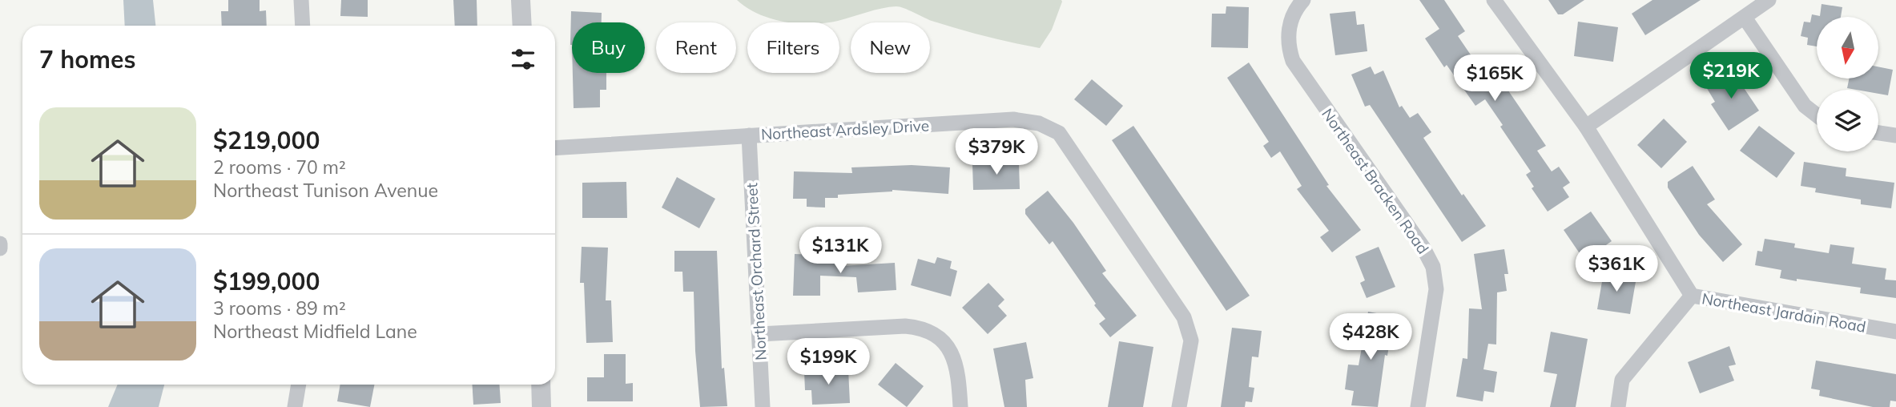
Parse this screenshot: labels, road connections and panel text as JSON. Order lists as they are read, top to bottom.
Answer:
{
  "streets": {
    "street": [
      "Northeast Ardsley Drive",
      "Northeast Bracken Road",
      "Northeast Orchard Street",
      "Northeast Jardain Road"
    ]
  },
  "crossings": [
    ["Northeast Ardsley Drive", "Northeast Orchard Street"]
  ],
  "north": "bottom",
  "page": {
    "chip": [
      "Buy",
      "Rent",
      "Filters",
      "New"
    ],
    "heading": "7 homes",
    "price": [
      "$219K",
      "$165K",
      "$379K",
      "$131K",
      "$361K",
      "$428K",
      "$199K"
    ],
    "list": [
      {
        "name": "$219,000",
        "note": "2 rooms · 70 m² · Northeast Tunison Avenue"
      },
      {
        "name": "$199,000",
        "note": "3 rooms · 89 m² · Northeast Midfield Lane"
      }
    ]
  }
}
